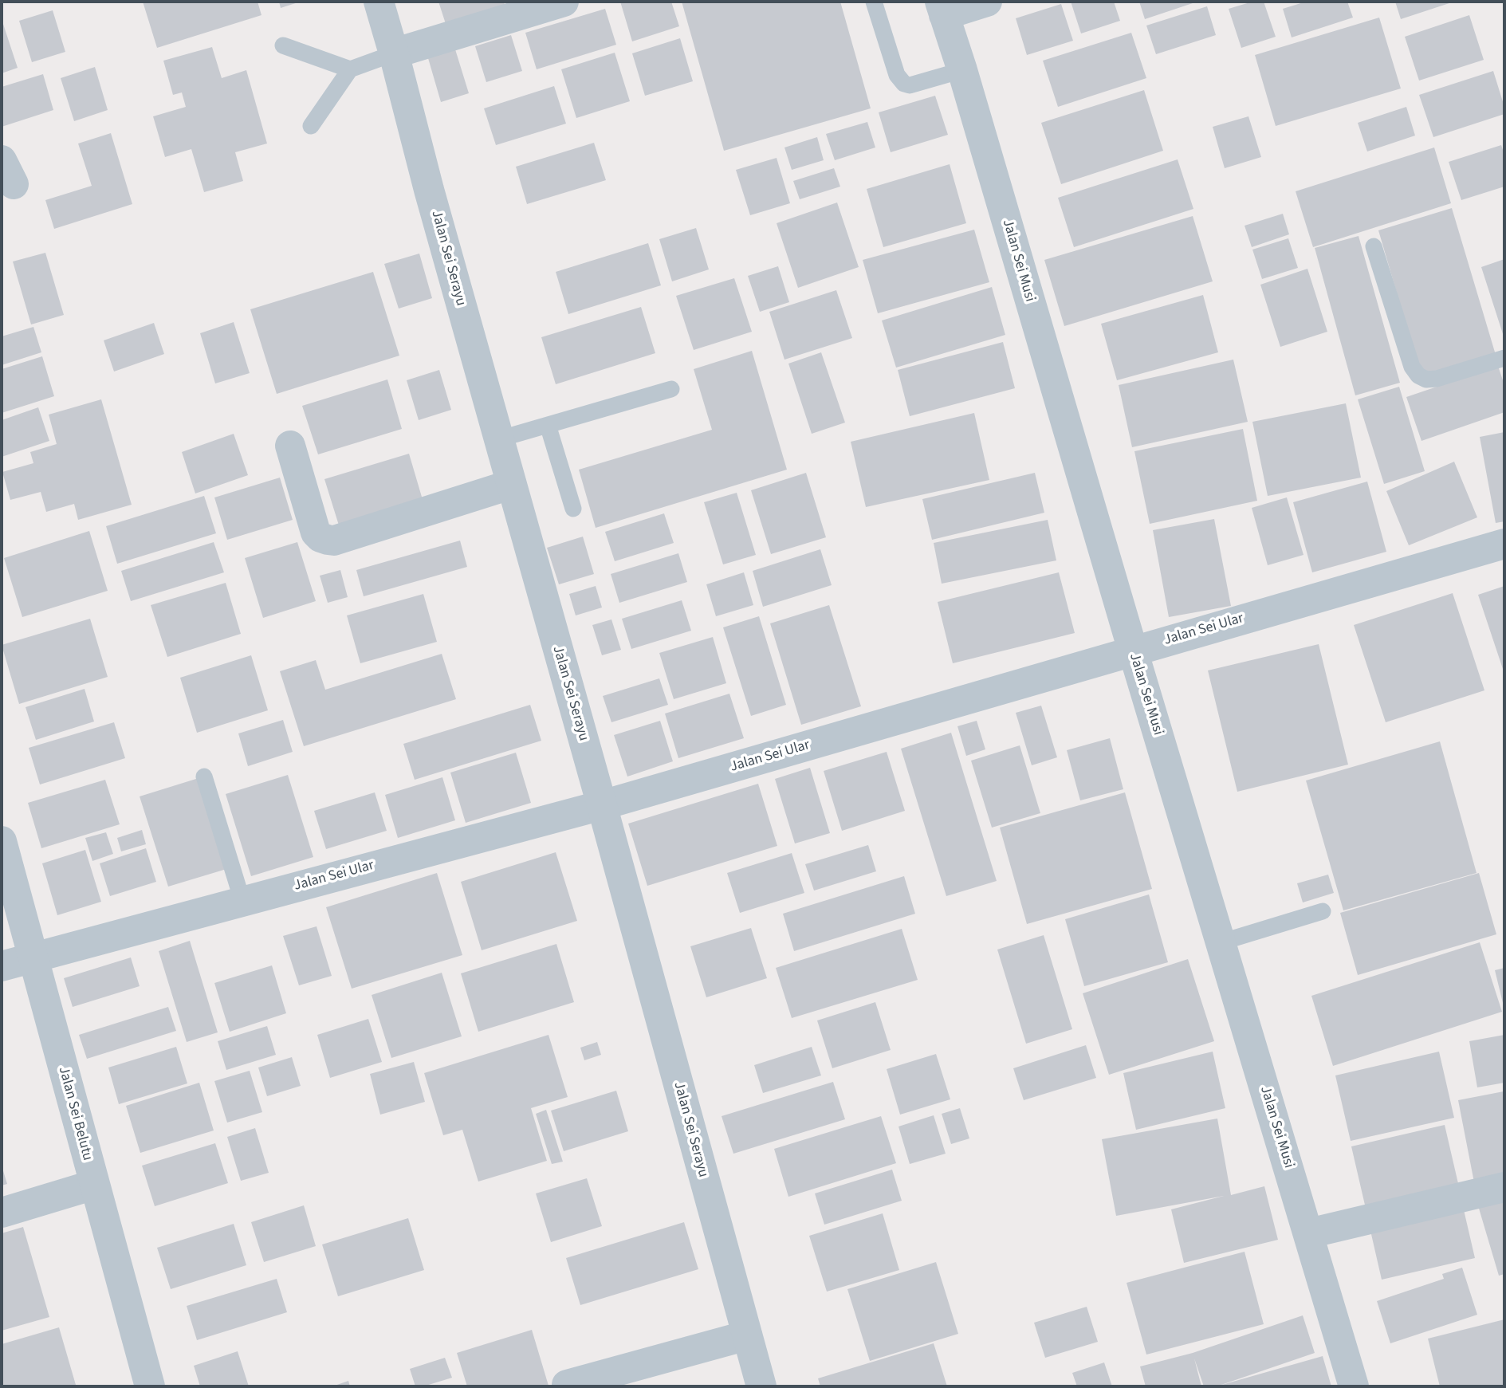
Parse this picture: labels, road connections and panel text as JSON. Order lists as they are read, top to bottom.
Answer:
{
  "streets": {
    "street": [
      "Jalan Sei Serayu",
      "Jalan Sei Musi",
      "Jalan Sei Ular",
      "Jalan Sei Belutu"
    ]
  },
  "crossings": [
    ["Jalan Sei Serayu", "Jalan Sei Ular"],
    ["Jalan Sei Musi", "Jalan Sei Ular"],
    ["Jalan Sei Ular", "Jalan Sei Belutu"]
  ]
}
